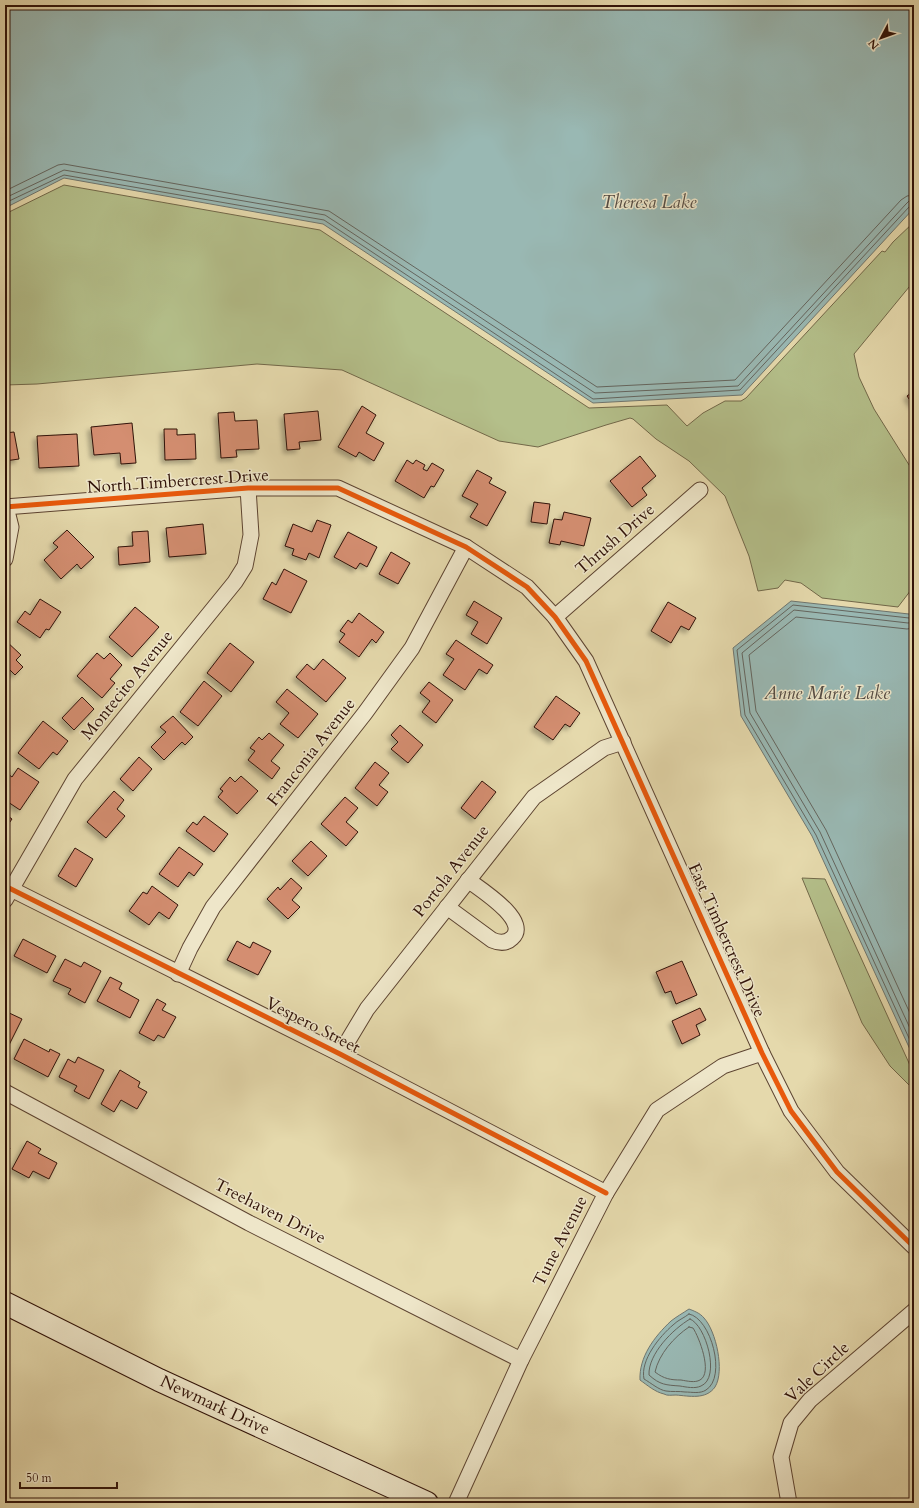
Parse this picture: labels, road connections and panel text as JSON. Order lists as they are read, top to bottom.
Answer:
{
  "streets": {
    "street": [
      "North Timbercrest Drive",
      "Thrush Drive",
      "Montecito Avenue",
      "Franconia Avenue",
      "Portola Avenue",
      "East Timbercrest Drive",
      "Vespero Street",
      "Treehaven Drive",
      "Tune Avenue",
      "Vale Circle",
      "Newmark Drive"
    ]
  },
  "crossings": [
    ["North Timbercrest Drive", "Thrush Drive"],
    ["North Timbercrest Drive", "Montecito Avenue"],
    ["North Timbercrest Drive", "Franconia Avenue"],
    ["North Timbercrest Drive", "East Timbercrest Drive"],
    ["Thrush Drive", "East Timbercrest Drive"],
    ["Montecito Avenue", "Vespero Street"],
    ["Franconia Avenue", "Vespero Street"],
    ["Portola Avenue", "East Timbercrest Drive"],
    ["Portola Avenue", "Vespero Street"],
    ["East Timbercrest Drive", "Tune Avenue"],
    ["Vespero Street", "Tune Avenue"],
    ["Treehaven Drive", "Tune Avenue"]
  ],
  "water": ["Theresa Lake", "Anne Marie Lake"],
  "scale_bar": "50 m",
  "north": "bottom left"
}
